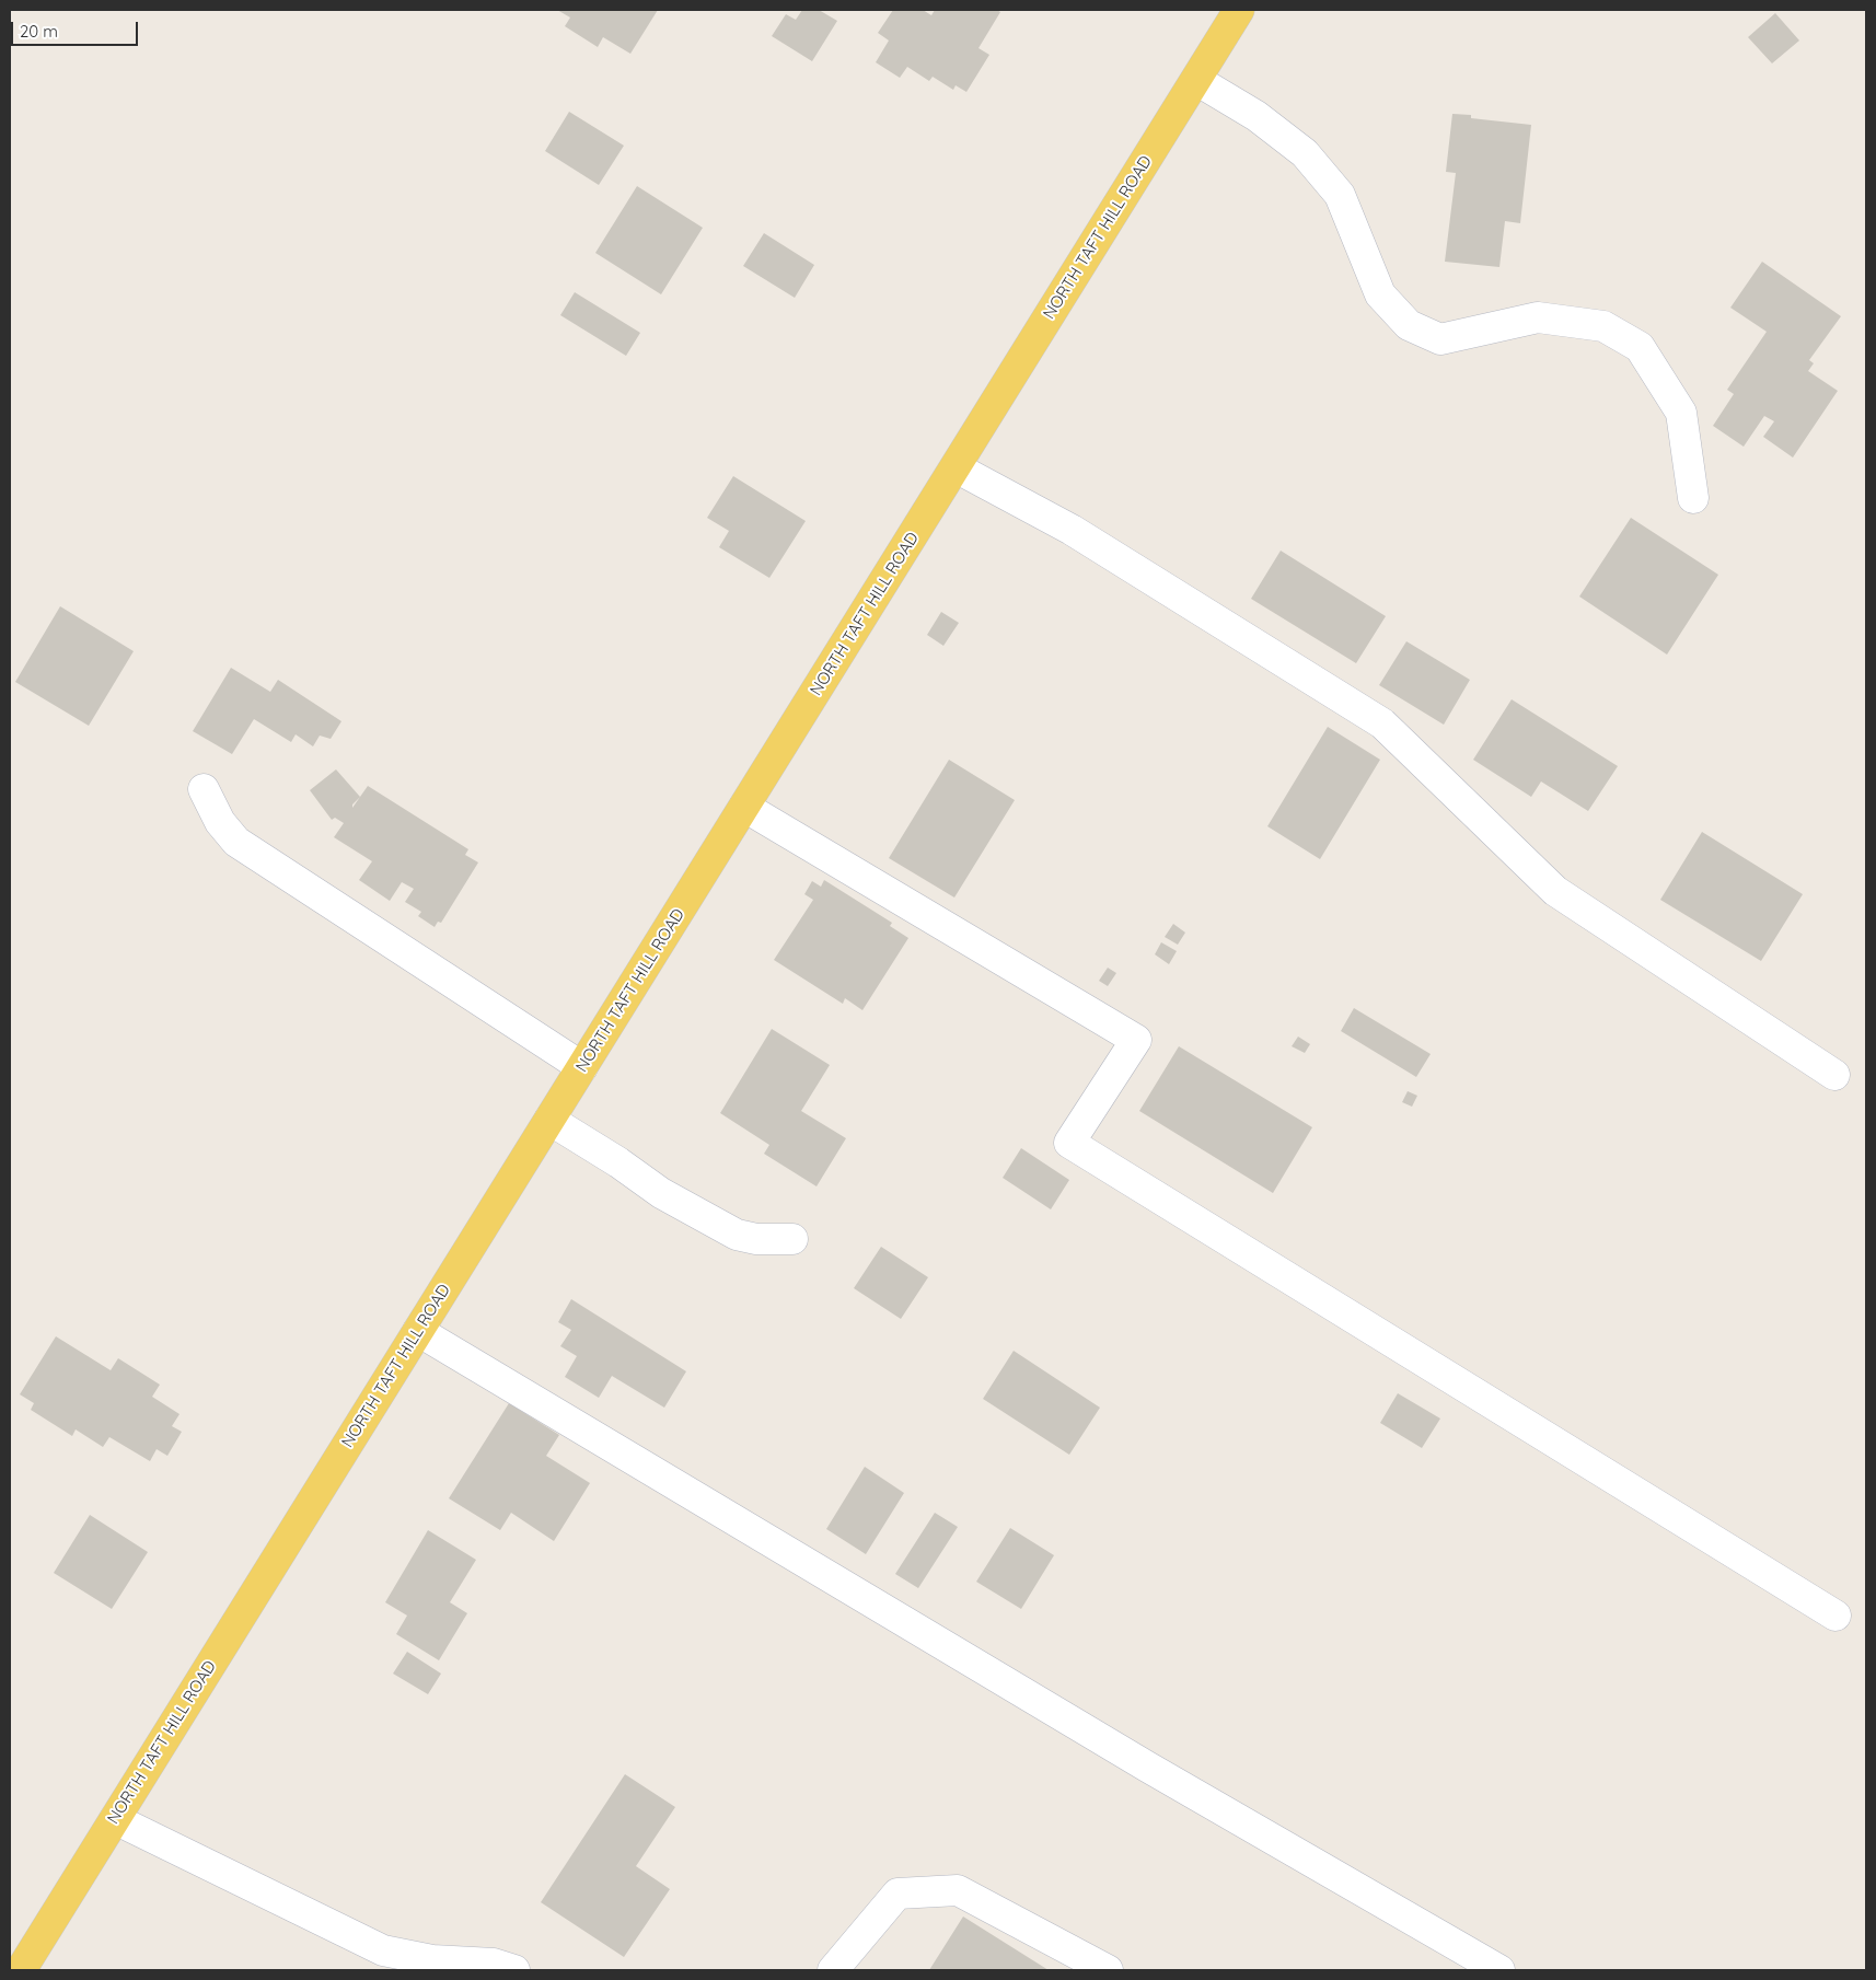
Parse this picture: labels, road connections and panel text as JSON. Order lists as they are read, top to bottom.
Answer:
{
  "streets": {
    "main road": ["NORTH TAFT HILL ROAD"]
  },
  "scale_bar": "20 m"
}
